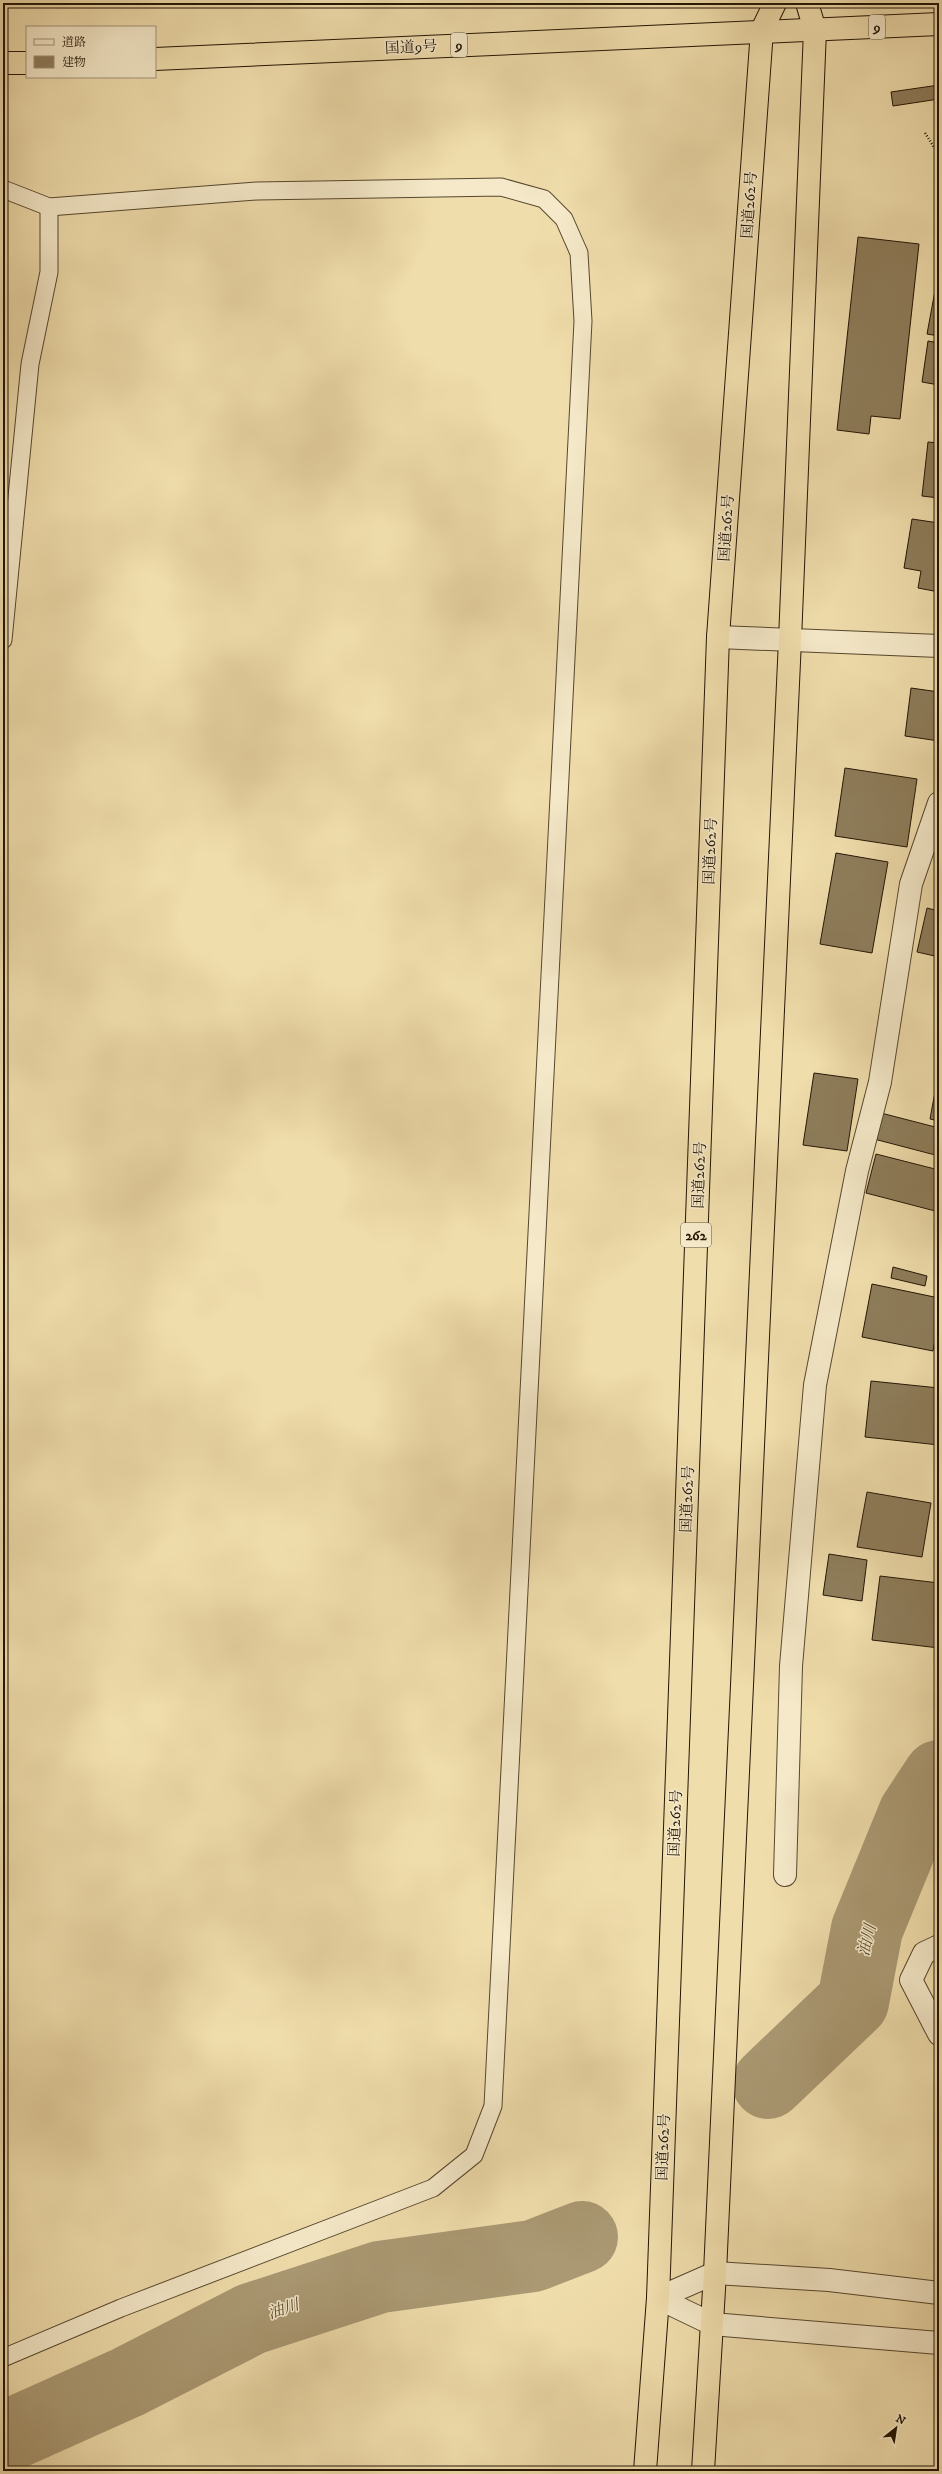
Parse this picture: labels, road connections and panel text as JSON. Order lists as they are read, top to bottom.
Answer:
{
  "streets": {
    "highway": [
      "9",
      "国道9号",
      "国道262号",
      "262"
    ]
  },
  "crossings": [
    ["9", "国道9号"],
    ["9", "国道262号"],
    ["国道9号", "国道262号"]
  ],
  "water": ["油川"],
  "legend": ["道路", "建物"],
  "north": "top right"
}
